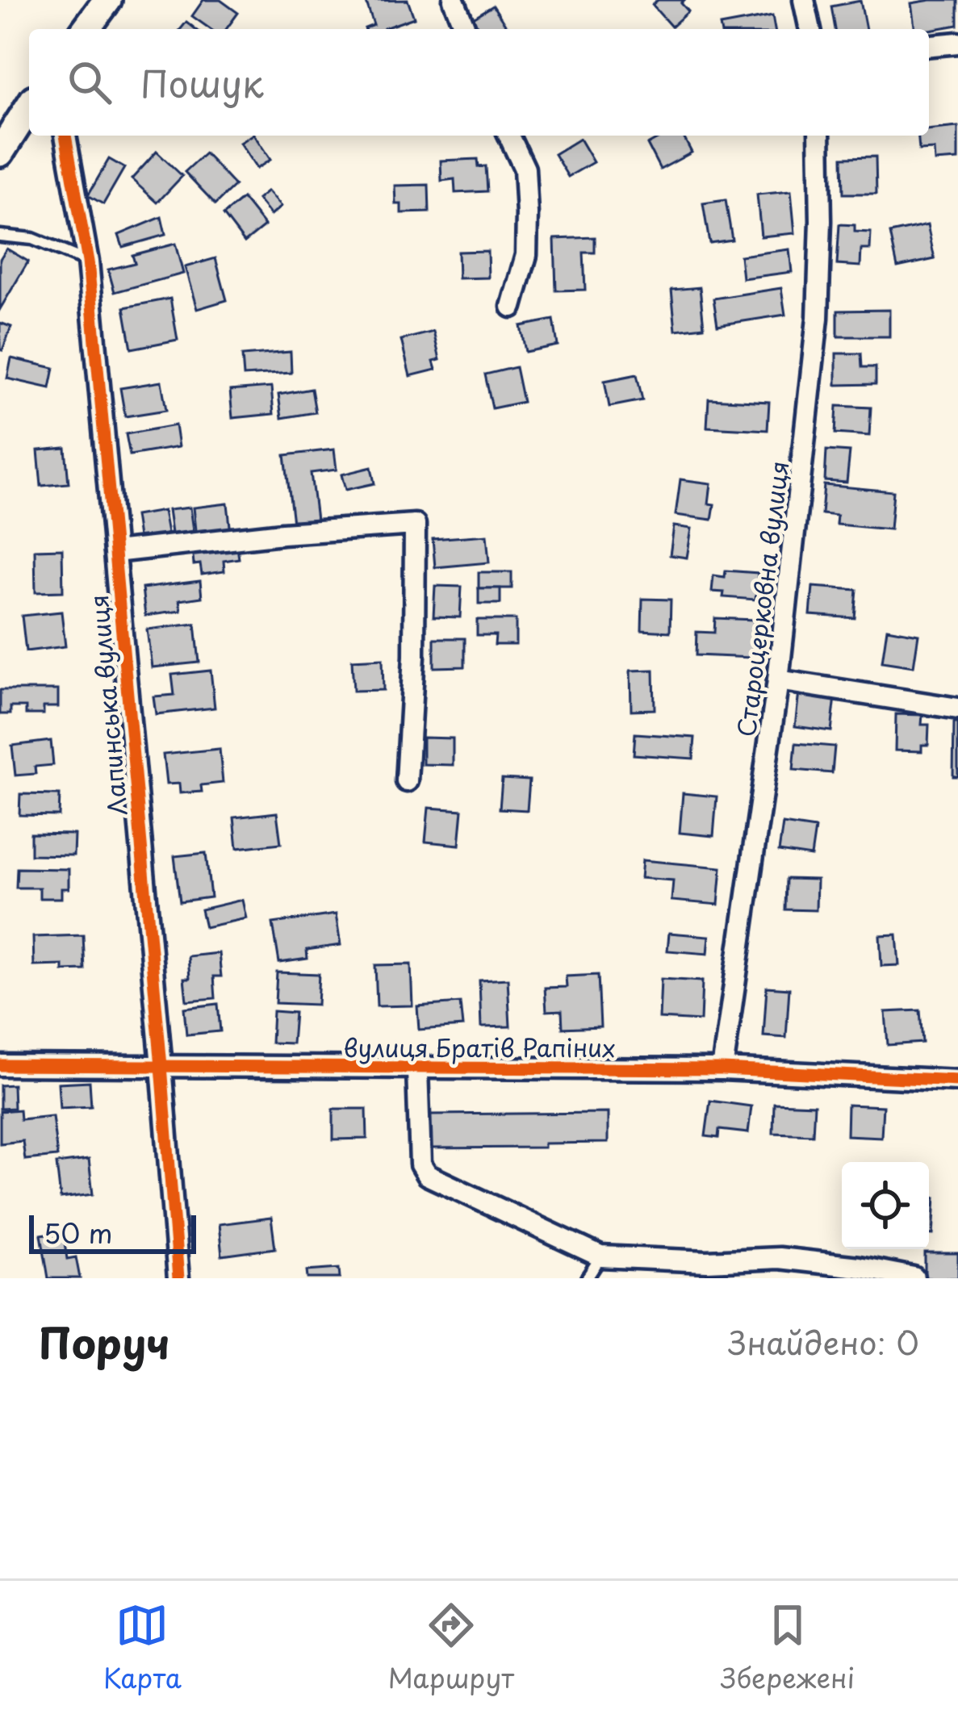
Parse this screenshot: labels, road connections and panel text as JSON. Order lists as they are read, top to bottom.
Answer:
{
  "streets": {
    "street": ["Староцерковна вулиця", "Лапинська вулиця", "вулиця Братів Рапіних"]
  },
  "crossings": [
    ["Староцерковна вулиця", "вулиця Братів Рапіних"],
    ["Лапинська вулиця", "вулиця Братів Рапіних"]
  ],
  "scale_bar": "50 m",
  "page": {
    "search": "Пошук",
    "scale": "50 m",
    "heading": ["Поруч", "Знайдено: 0"],
    "nav": ["Карта", "Маршрут", "Збережені"]
  }
}
